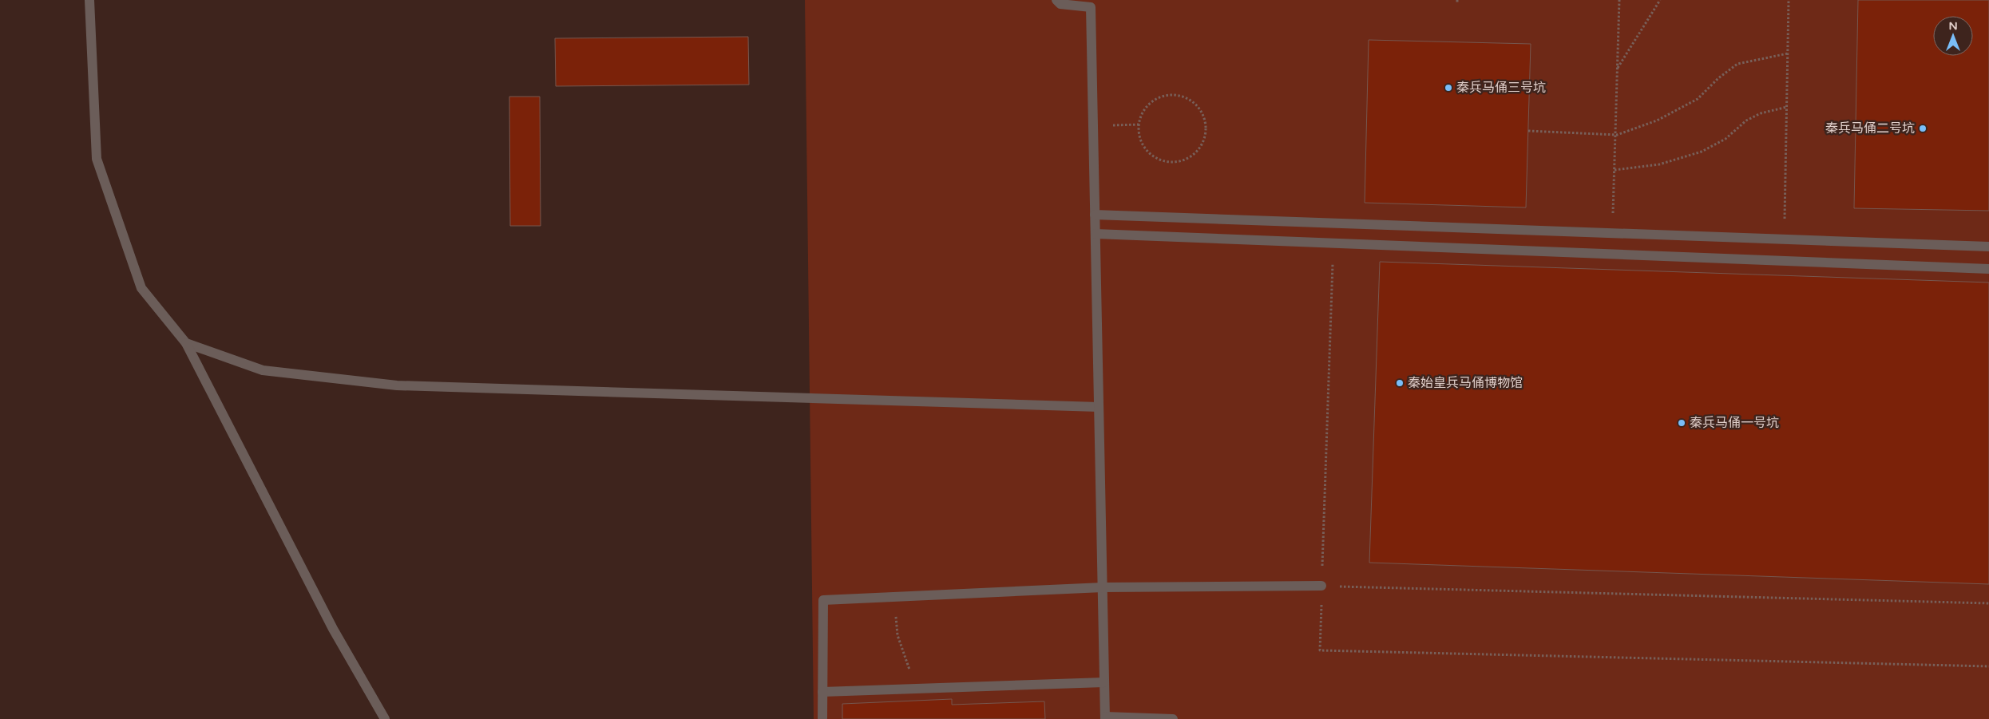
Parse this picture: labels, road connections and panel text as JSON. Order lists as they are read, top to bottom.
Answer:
{
  "places": [
    "秦兵马俑三号坑",
    "秦兵马俑二号坑",
    "秦始皇兵马俑博物馆",
    "秦兵马俑一号坑"
  ],
  "north": "top"
}
